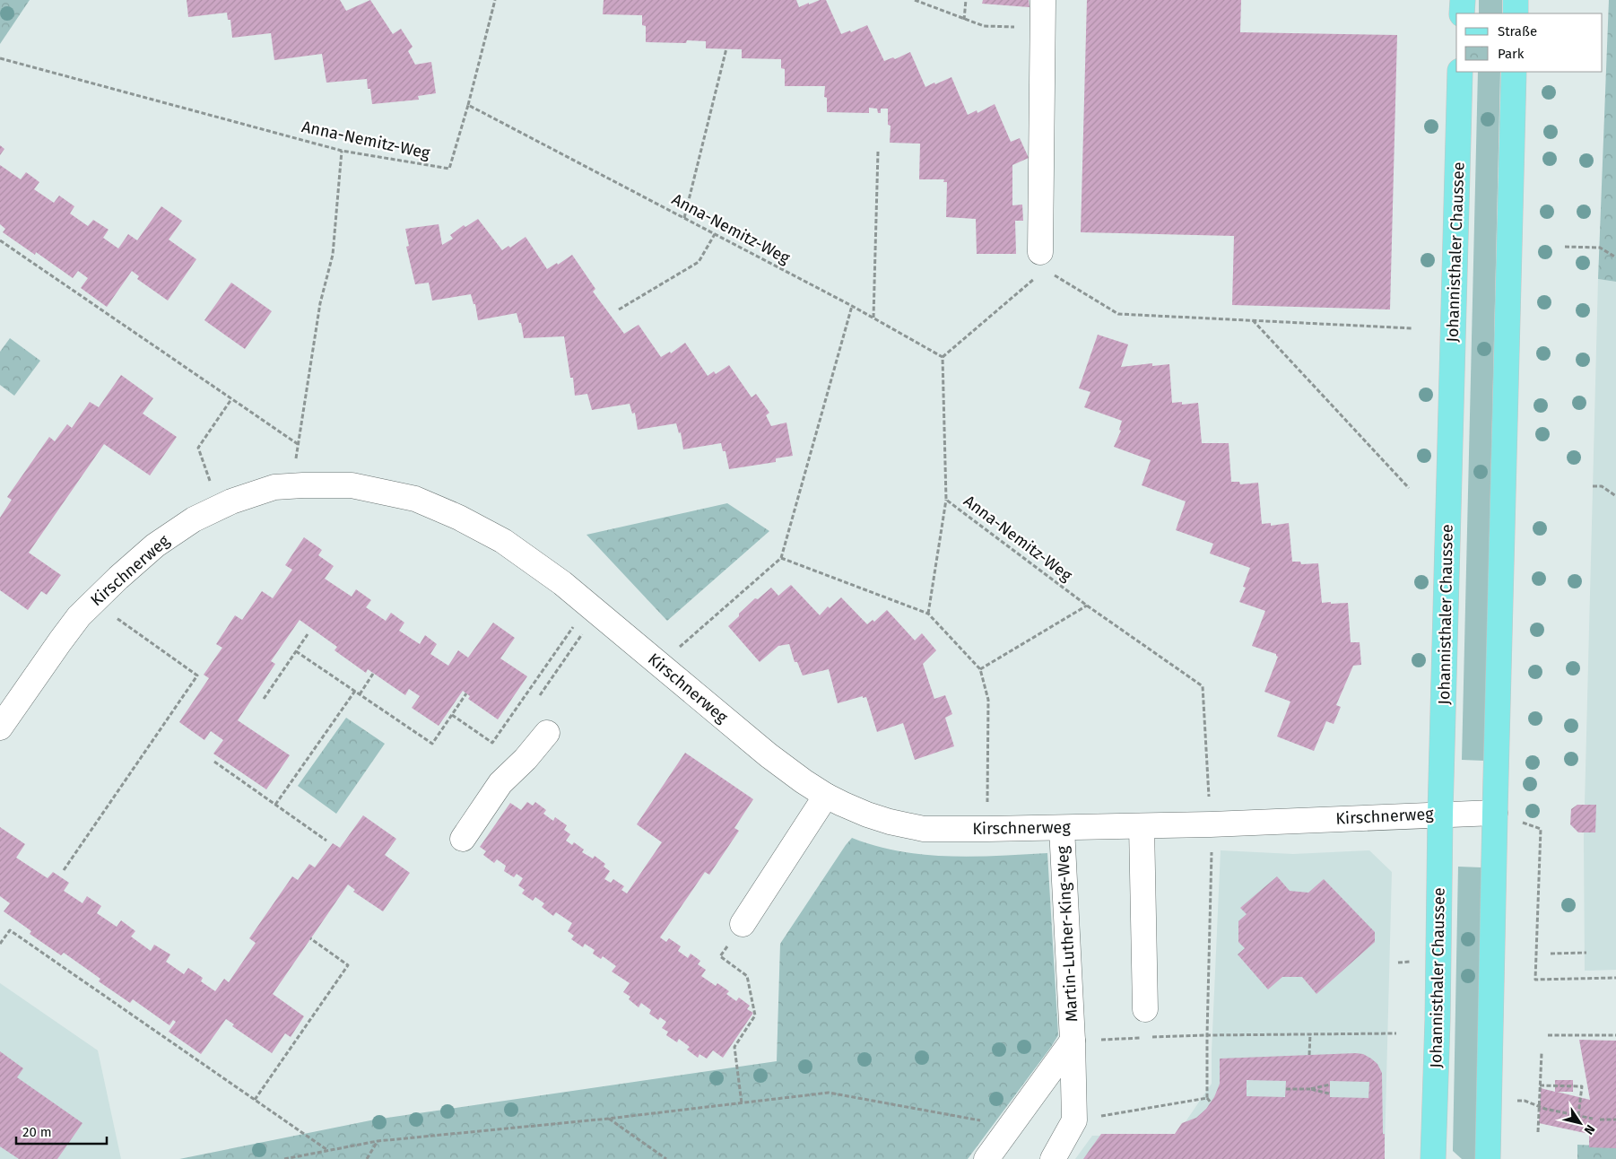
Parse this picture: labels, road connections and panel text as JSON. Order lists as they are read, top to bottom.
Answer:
{
  "streets": {
    "main road": ["Johannisthaler Chaussee"],
    "street": ["Kirschnerweg", "Martin-Luther-King-Weg"],
    "path": ["Anna-Nemitz-Weg"]
  },
  "crossings": [
    ["Johannisthaler Chaussee", "Kirschnerweg"],
    ["Kirschnerweg", "Martin-Luther-King-Weg"]
  ],
  "legend": ["Straße", "Park"],
  "scale_bar": "20 m",
  "north": "bottom right"
}
